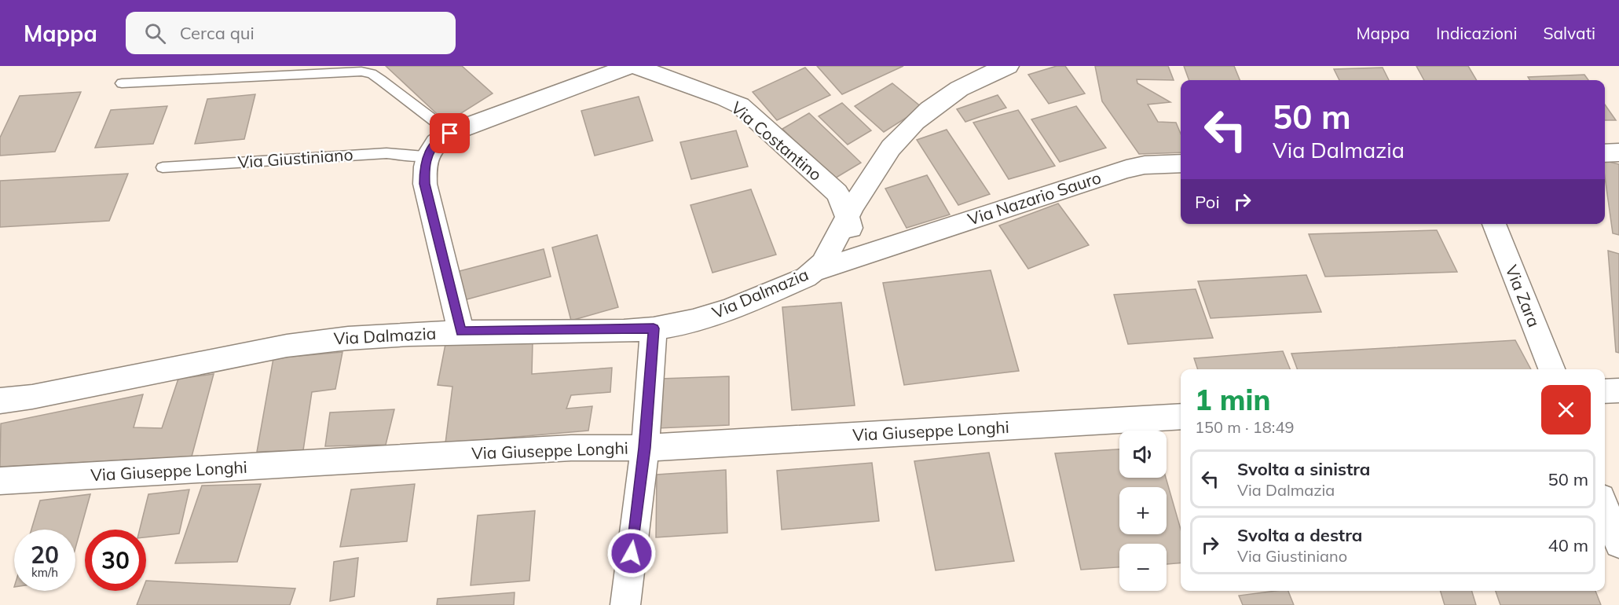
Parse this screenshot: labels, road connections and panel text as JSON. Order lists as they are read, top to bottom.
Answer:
{
  "streets": {
    "street": [
      "Via Costantino",
      "Via Nazario Sauro",
      "Via Dalmazia",
      "Via Zara",
      "Via Giuseppe Longhi"
    ],
    "lane": ["Via Giustiniano"]
  },
  "crossings": [
    ["Via Costantino", "Via Nazario Sauro"],
    ["Via Costantino", "Via Dalmazia"],
    ["Via Nazario Sauro", "Via Dalmazia"]
  ],
  "page": {
    "header": "Mappa",
    "search": "Cerca qui",
    "nav": ["Mappa", "Indicazioni", "Salvati"],
    "turn": ["50 m", "Via Dalmazia"],
    "then": "Poi",
    "heading": ["1 min", "150 m · 18:49"],
    "map_buttons": ["+", "−"],
    "list": [
      {
        "name": "Svolta a sinistra",
        "note": "Via Dalmazia",
        "value": "50 m"
      },
      {
        "name": "Svolta a destra",
        "note": "Via Giustiniano",
        "value": "40 m"
      }
    ],
    "speed": "20 km/h",
    "limit": "30"
  }
}
